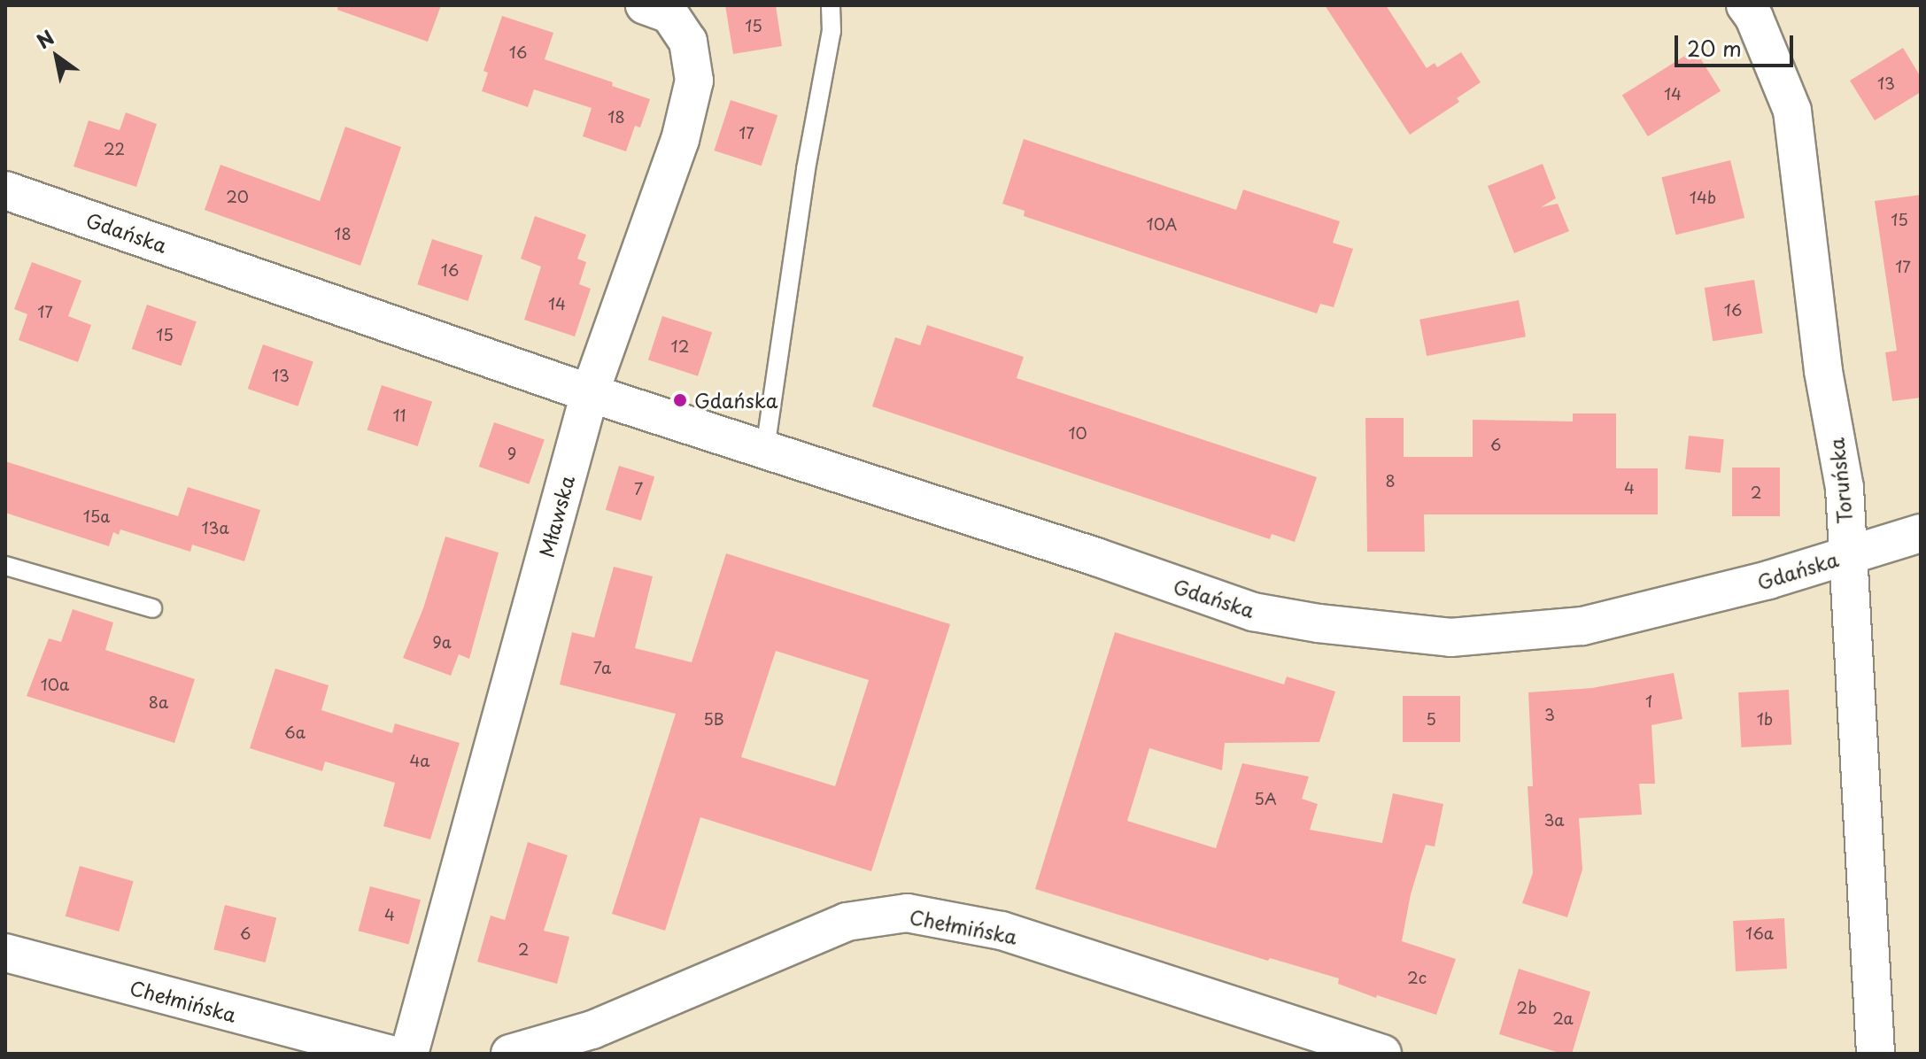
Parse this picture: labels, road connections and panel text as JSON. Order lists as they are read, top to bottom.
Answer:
{
  "streets": {
    "street": [
      "Gdańska",
      "Toruńska",
      "Mławska",
      "Chełmińska"
    ]
  },
  "crossings": [
    ["Gdańska", "Toruńska"],
    ["Gdańska", "Mławska"]
  ],
  "places": ["Gdańska"],
  "house_numbers": [
    "15",
    "16",
    "13",
    "14",
    "18",
    "17",
    "22",
    "20",
    "14b",
    "15",
    "10A",
    "18",
    "17",
    "16",
    "14",
    "16",
    "17",
    "15",
    "12",
    "13",
    "11",
    "10",
    "6",
    "9",
    "8",
    "4",
    "7",
    "2",
    "15a",
    "13a",
    "9a",
    "7a",
    "10a",
    "1",
    "8a",
    "3",
    "5B",
    "5",
    "1b",
    "6a",
    "4a",
    "5A",
    "3a",
    "4",
    "6",
    "16a",
    "2",
    "2c",
    "2b",
    "2a"
  ],
  "scale_bar": "20 m",
  "north": "top left"
}
